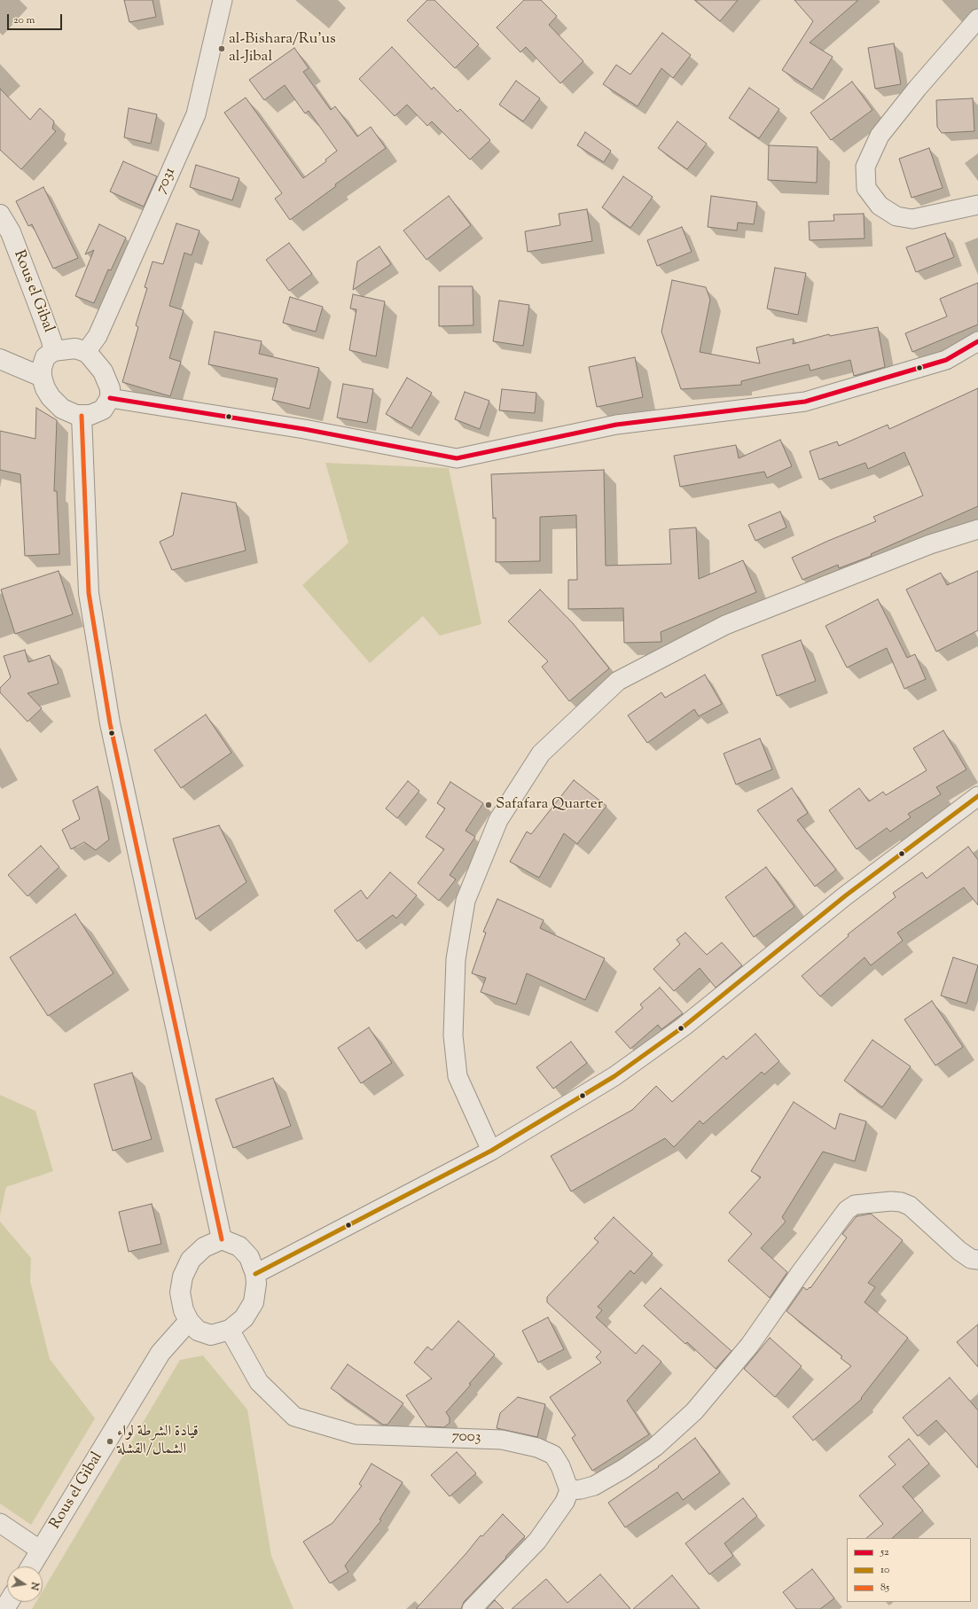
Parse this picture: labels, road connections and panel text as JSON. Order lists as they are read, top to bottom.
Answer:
{
  "streets": {
    "street": ["7031", "Rous el Gibal", "7003"]
  },
  "crossings": [
    ["7031", "Rous el Gibal"],
    ["Rous el Gibal", "7003"]
  ],
  "places": ["al-Bishara/Ru'us al-Jibal", "Safafara Quarter", "قيادة الشرطة لواء الشمال/القشلة"],
  "lines": ["transit line 52", "transit line 85", "transit line 10"],
  "legend": ["52", "10", "85"],
  "scale_bar": "20 m",
  "north": "right"
}
